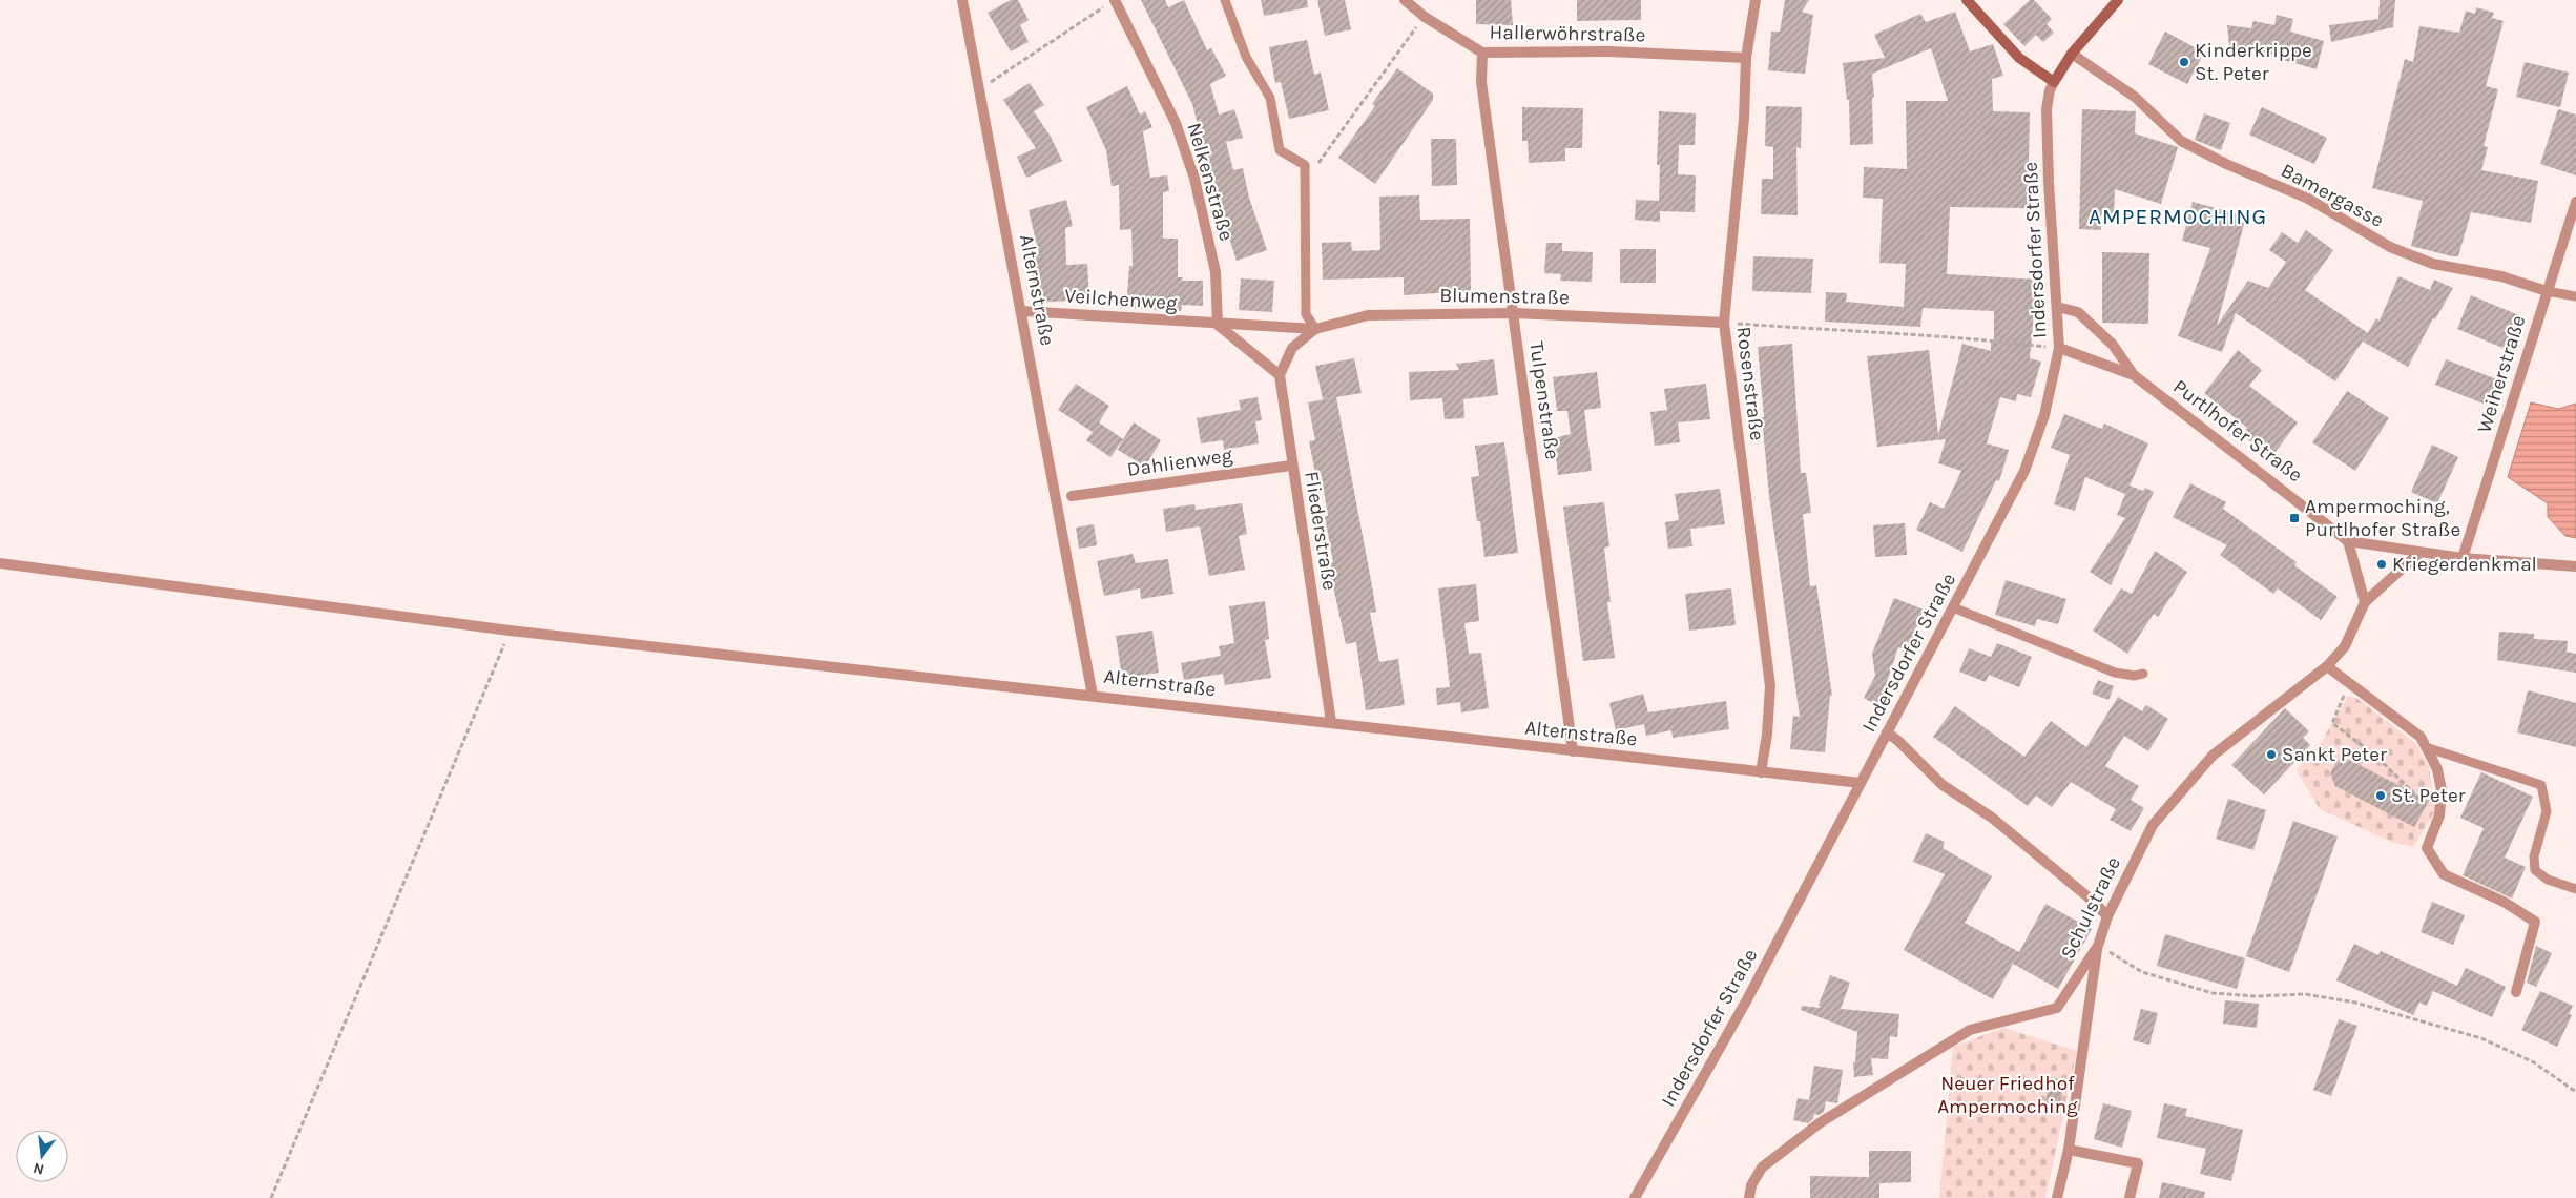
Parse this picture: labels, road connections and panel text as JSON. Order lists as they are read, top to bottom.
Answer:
{
  "streets": {
    "street": [
      "Hallerwöhrstraße",
      "Nelkenstraße",
      "Bamergasse",
      "Indersdorfer Straße",
      "Alternstraße",
      "Blumenstraße",
      "Veilchenweg",
      "Weiherstraße",
      "Rosenstraße",
      "Tulpenstraße",
      "Purtlhofer Straße",
      "Dahlienweg",
      "Fliederstraße",
      "Schulstraße"
    ]
  },
  "crossings": [
    ["Hallerwöhrstraße", "Rosenstraße"],
    ["Hallerwöhrstraße", "Tulpenstraße"],
    ["Nelkenstraße", "Veilchenweg"],
    ["Bamergasse", "Weiherstraße"],
    ["Indersdorfer Straße", "Alternstraße"],
    ["Indersdorfer Straße", "Purtlhofer Straße"],
    ["Alternstraße", "Veilchenweg"],
    ["Alternstraße", "Rosenstraße"],
    ["Alternstraße", "Tulpenstraße"],
    ["Alternstraße", "Fliederstraße"],
    ["Blumenstraße", "Veilchenweg"],
    ["Blumenstraße", "Rosenstraße"],
    ["Blumenstraße", "Tulpenstraße"],
    ["Blumenstraße", "Fliederstraße"],
    ["Weiherstraße", "Purtlhofer Straße"],
    ["Purtlhofer Straße", "Schulstraße"],
    ["Dahlienweg", "Fliederstraße"]
  ],
  "districts": ["AMPERMOCHING"],
  "parks": ["Neuer Friedhof Ampermoching"],
  "places": {
    "other": [
      "Kinderkrippe St. Peter",
      "Kriegerdenkmal",
      "Sankt Peter",
      "St. Peter"
    ],
    "transit": ["Ampermoching, Purtlhofer Straße"]
  },
  "north": "bottom"
}
